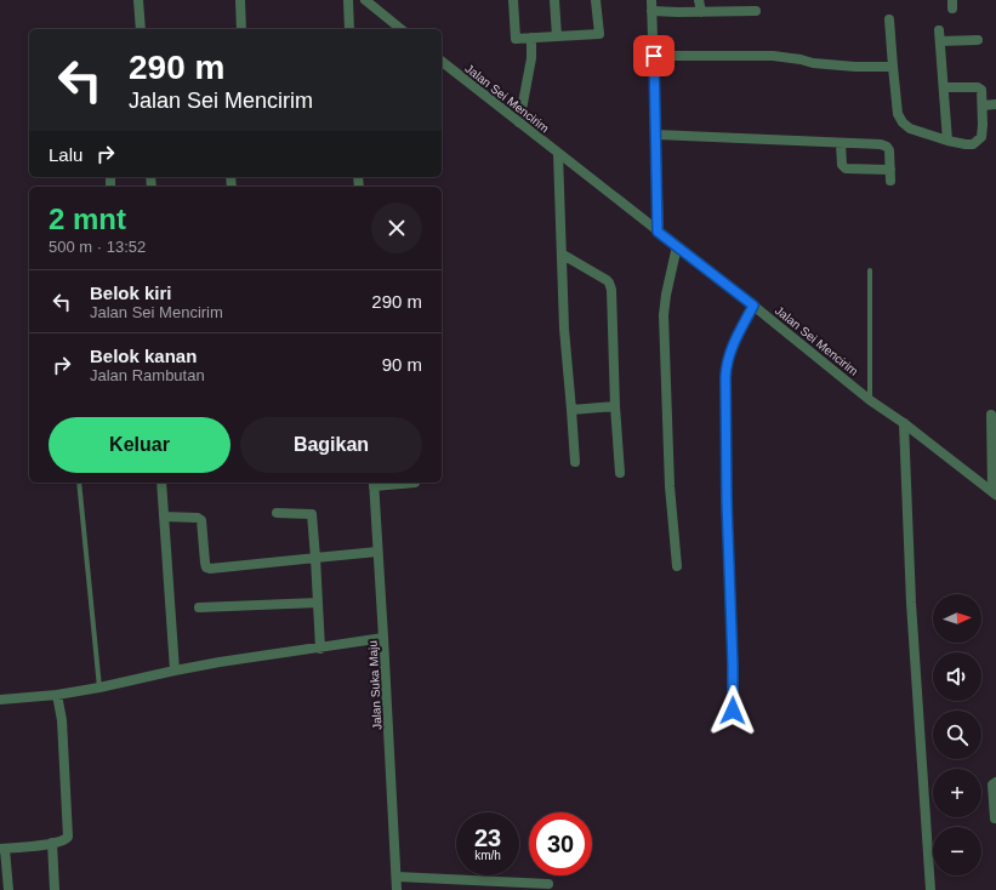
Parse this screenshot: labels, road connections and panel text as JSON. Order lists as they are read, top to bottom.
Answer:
{
  "streets": {
    "street": ["Jalan Sei Mencirim", "Jalan Suka Maju"]
  },
  "north": "right",
  "page": {
    "turn": ["290 m", "Jalan Sei Mencirim"],
    "then": "Lalu",
    "heading": ["2 mnt", "500 m · 13:52"],
    "list": [
      {
        "name": "Belok kiri",
        "note": "Jalan Sei Mencirim",
        "value": "290 m"
      },
      {
        "name": "Belok kanan",
        "note": "Jalan Rambutan",
        "value": "90 m"
      }
    ],
    "buttons": ["Keluar", "Bagikan"],
    "map_buttons": ["+", "−"],
    "speed": "23 km/h",
    "limit": "30"
  }
}
